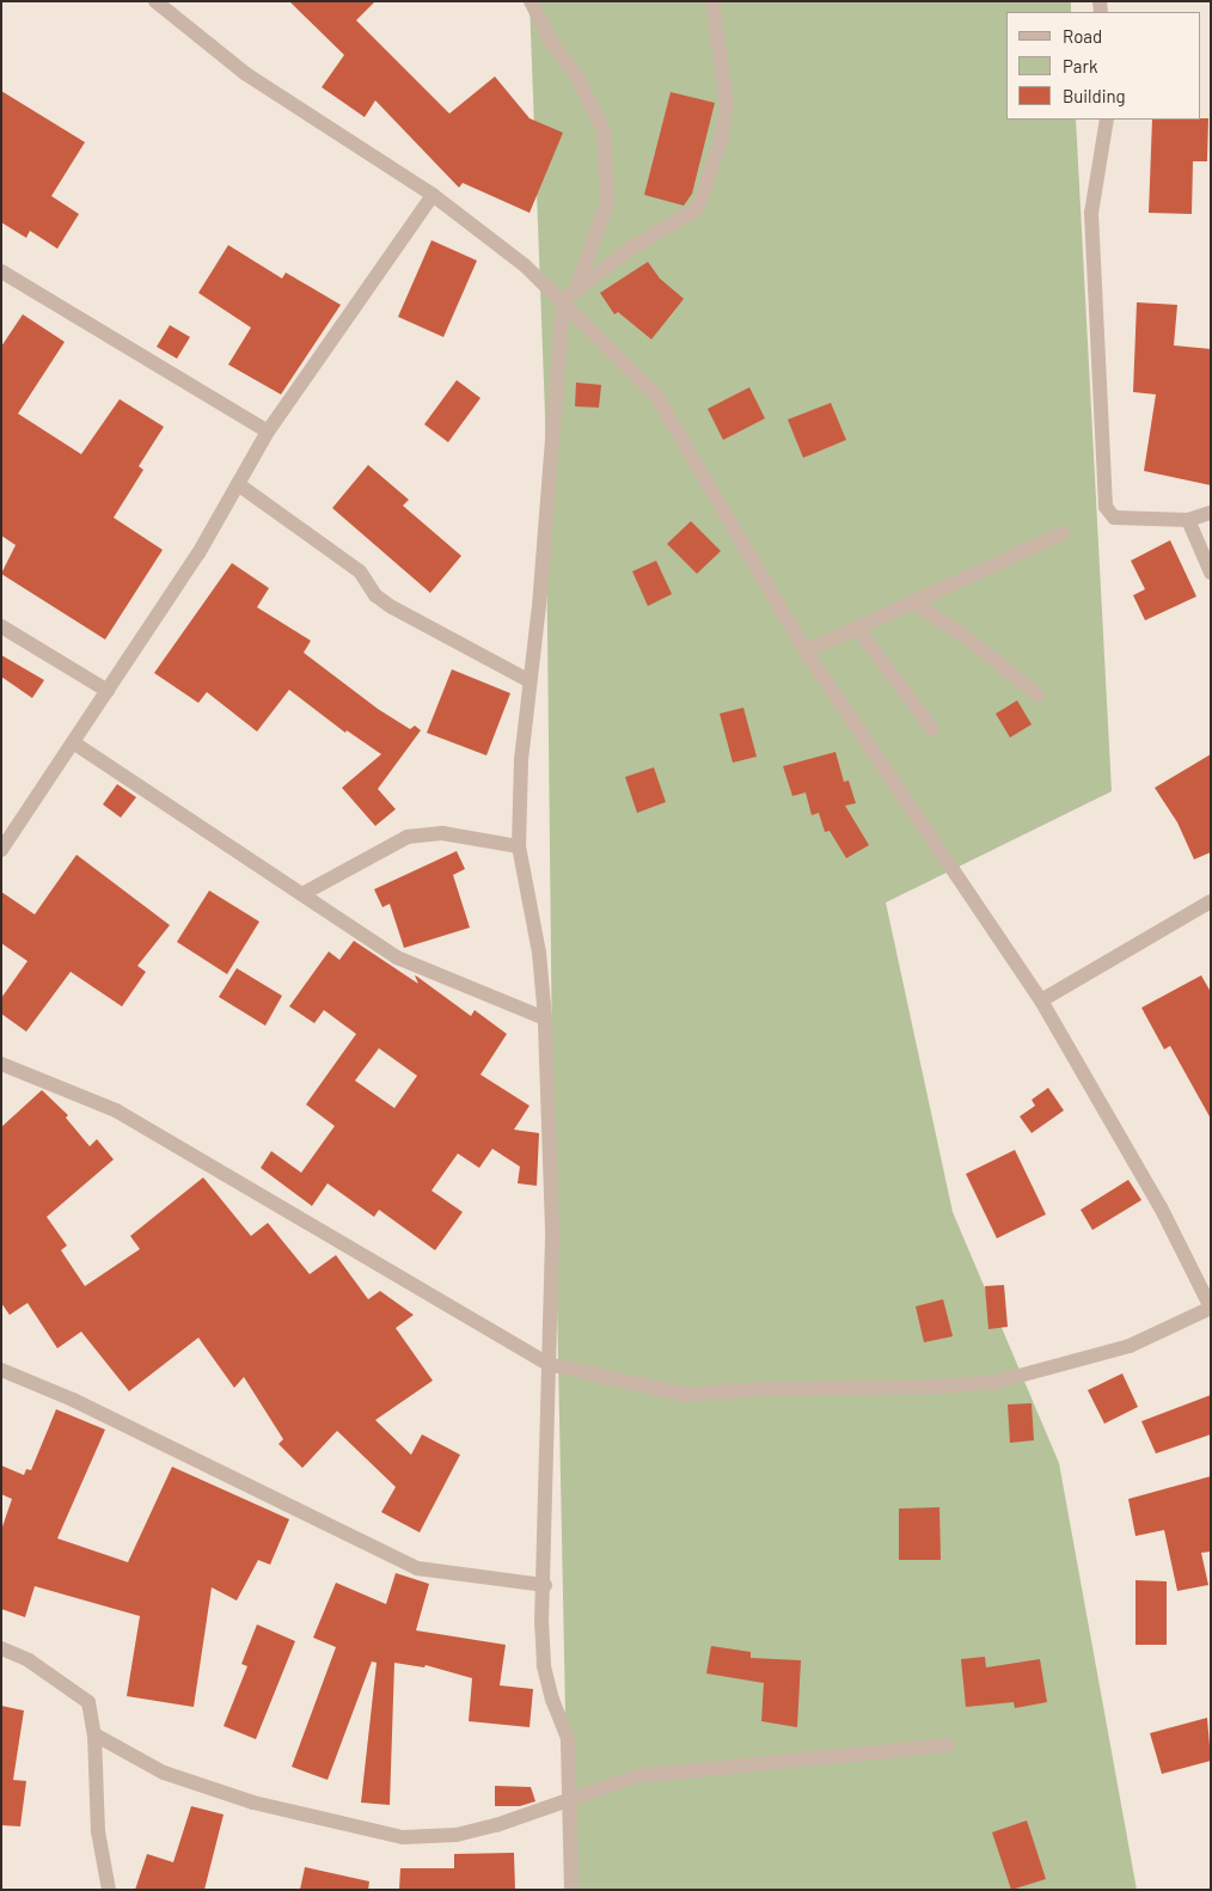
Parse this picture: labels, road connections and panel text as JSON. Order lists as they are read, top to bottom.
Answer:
{
  "legend": ["Road", "Park", "Building"]
}
